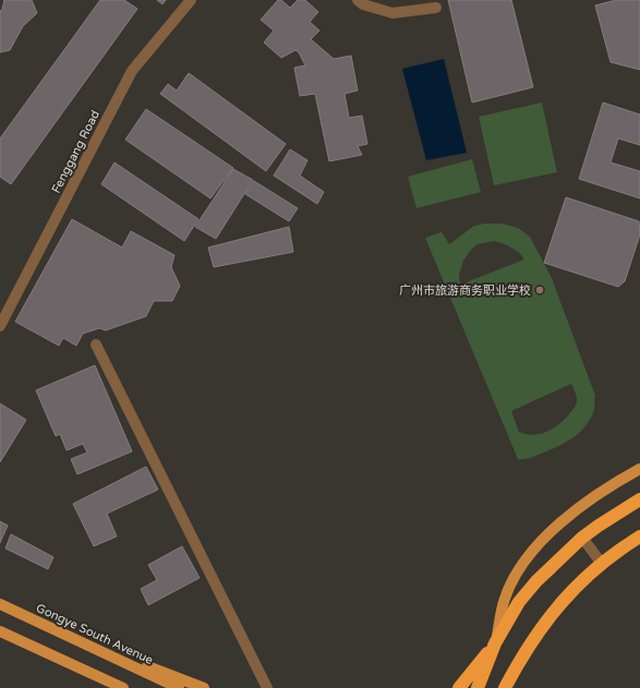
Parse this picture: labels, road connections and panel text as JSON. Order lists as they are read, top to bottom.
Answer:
{
  "streets": {
    "main road": ["Gongye South Avenue"],
    "street": ["Fenggang Road"]
  },
  "places": ["广州市旅游商务职业学校"]
}
